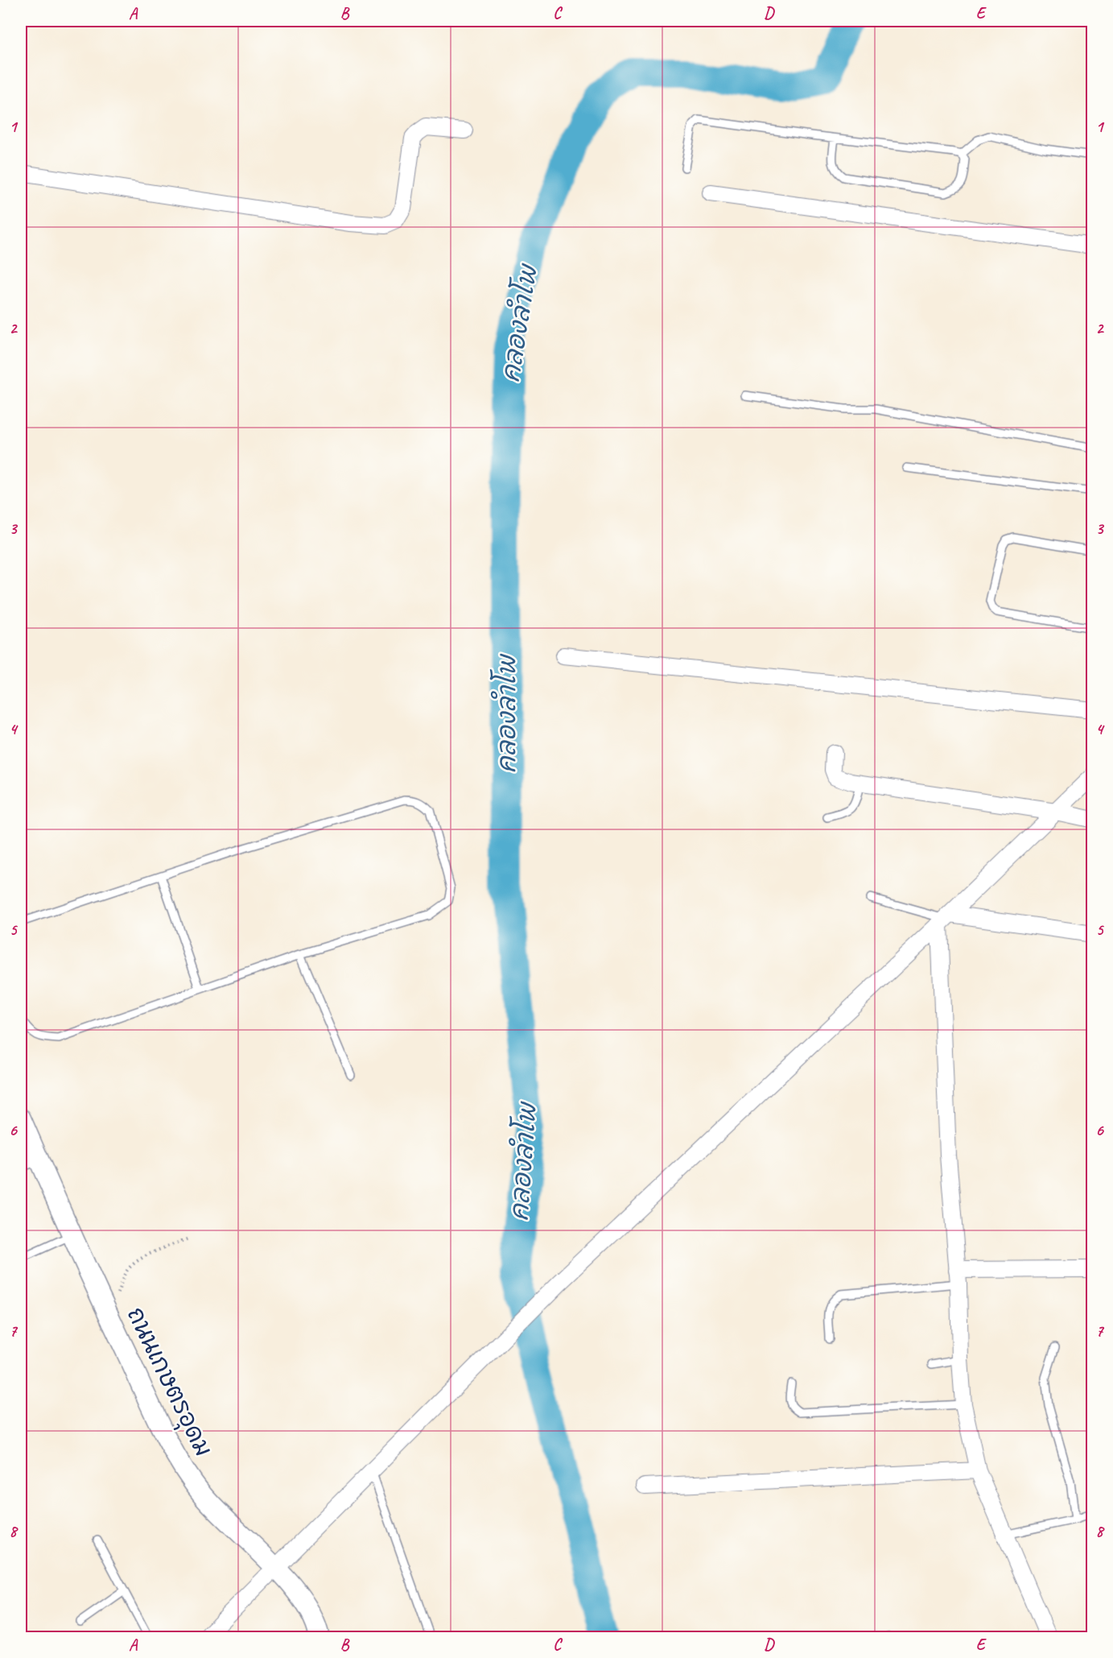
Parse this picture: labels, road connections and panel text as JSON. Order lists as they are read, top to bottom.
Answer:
{
  "streets": {
    "street": ["ถนนเกษตรอุดม"]
  },
  "water": ["คลองลำโพ"],
  "grid": {
    "columns": [
      "A",
      "B",
      "C",
      "D",
      "E"
    ],
    "rows": [
      "1",
      "2",
      "3",
      "4",
      "5",
      "6",
      "7",
      "8"
    ]
  }
}
